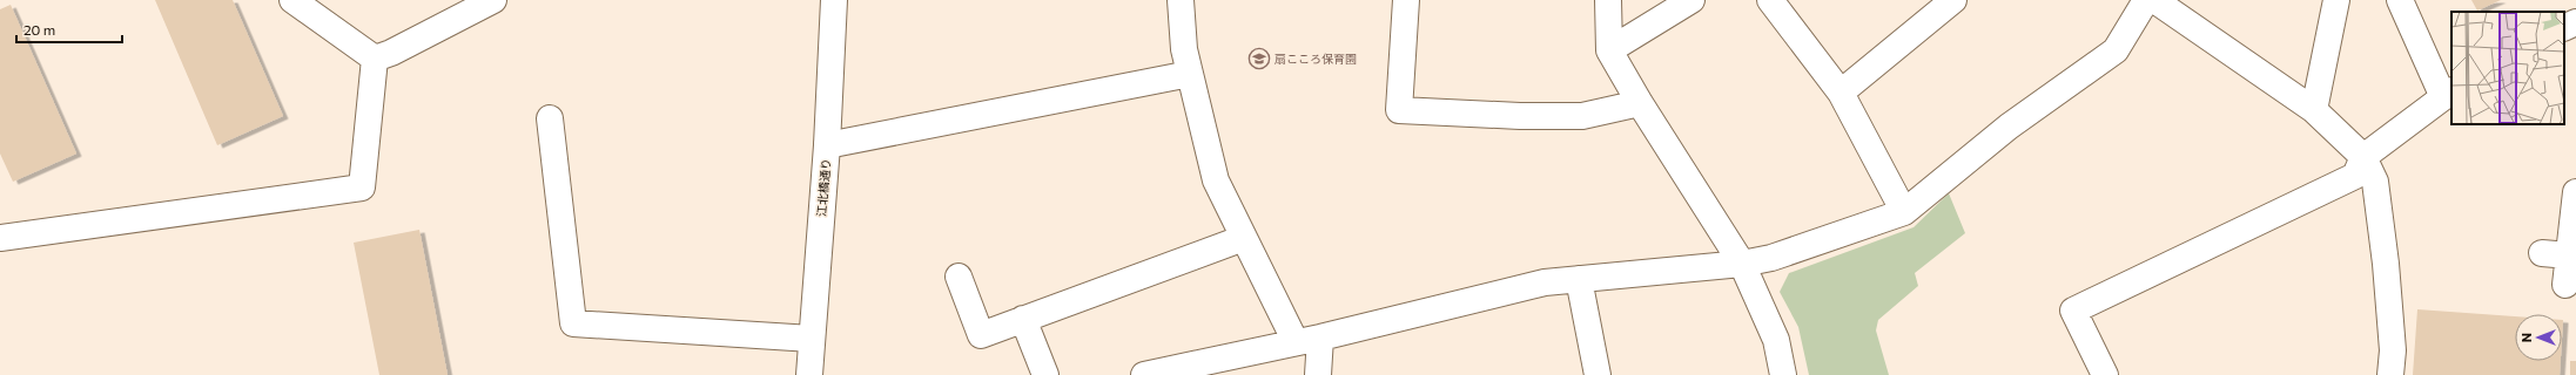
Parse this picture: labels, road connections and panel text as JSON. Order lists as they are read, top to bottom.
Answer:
{
  "streets": {
    "street": ["江北橋通り"]
  },
  "places": {
    "school or university": ["扇こころ保育園"]
  },
  "scale_bar": "20 m",
  "north": "left"
}
